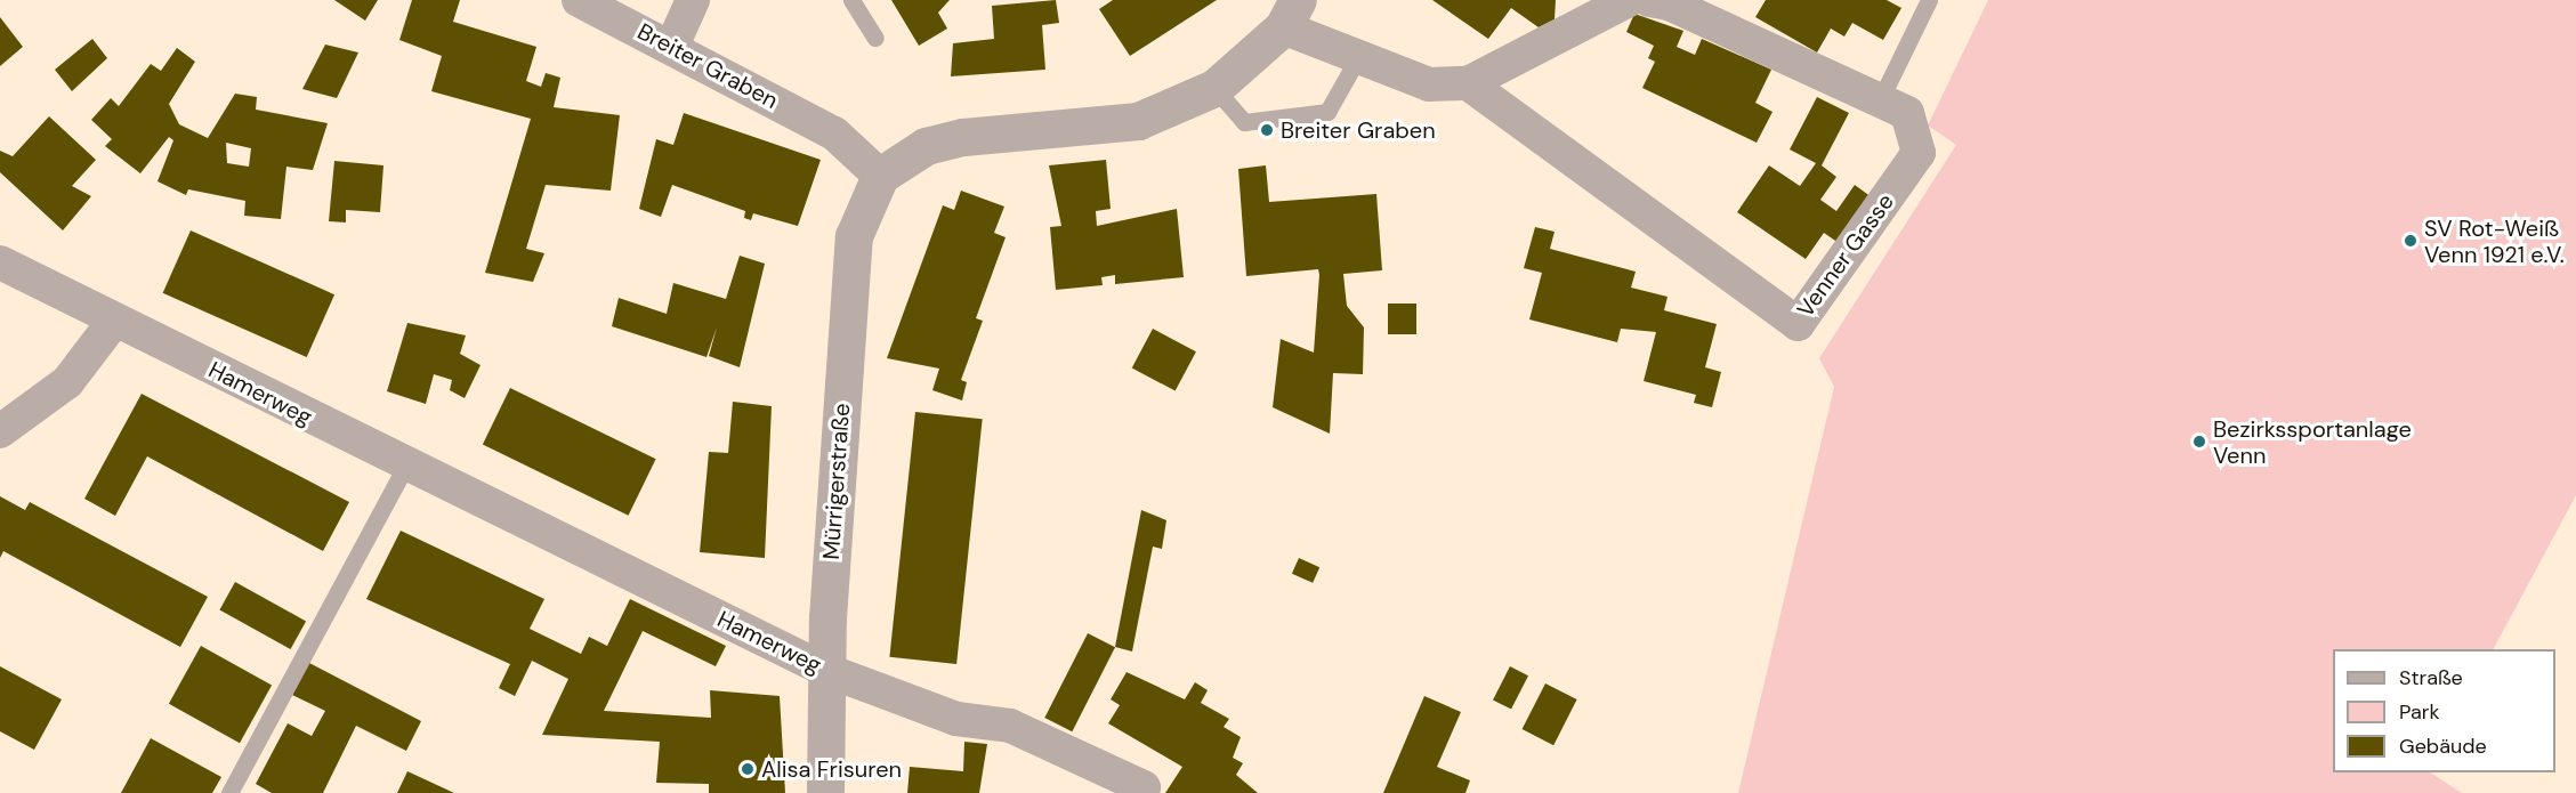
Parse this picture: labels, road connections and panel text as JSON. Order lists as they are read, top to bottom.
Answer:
{
  "streets": {
    "street": [
      "Breiter Graben",
      "Venner Gasse",
      "Hamerweg",
      "Mürrigerstraße"
    ]
  },
  "crossings": [
    ["Breiter Graben", "Mürrigerstraße"],
    ["Hamerweg", "Mürrigerstraße"]
  ],
  "places": [
    "Breiter Graben",
    "SV Rot-Weiß Venn 1921 e.V.",
    "Bezirkssportanlage Venn",
    "Alisa Frisuren"
  ],
  "legend": ["Straße", "Park", "Gebäude"]
}
